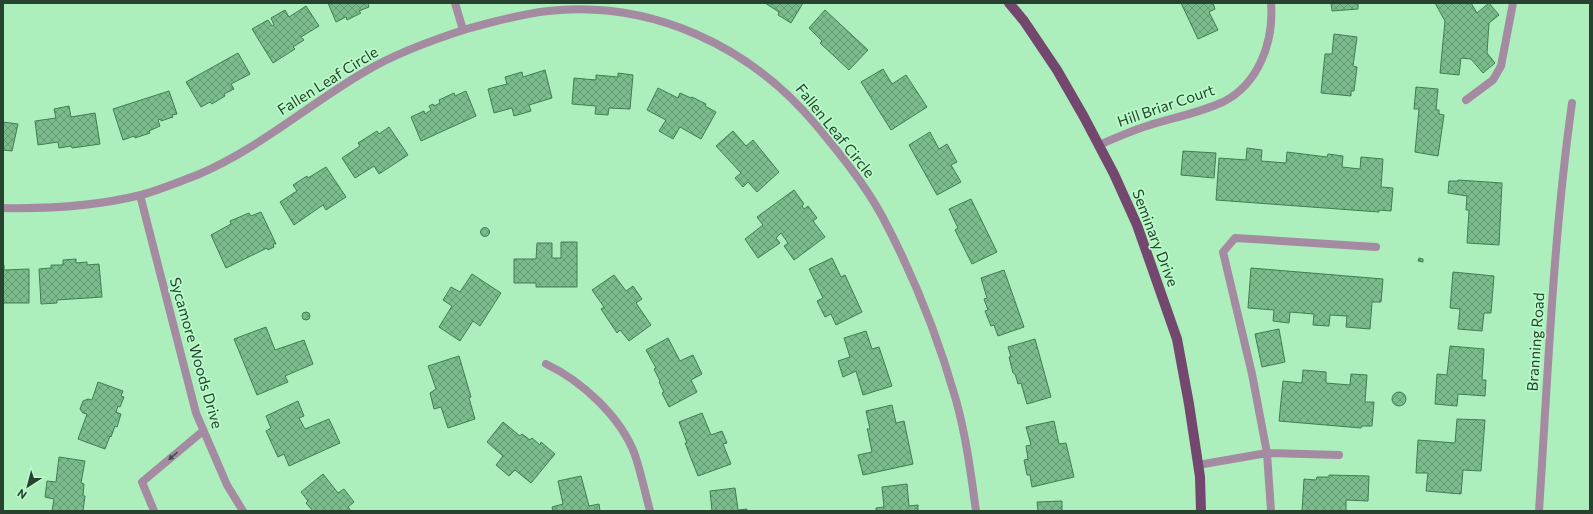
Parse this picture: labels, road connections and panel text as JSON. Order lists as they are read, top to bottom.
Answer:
{
  "streets": {
    "main road": ["Seminary Drive"],
    "street": [
      "Fallen Leaf Circle",
      "Hill Briar Court",
      "Branning Road",
      "Sycamore Woods Drive"
    ]
  },
  "crossings": [
    ["Fallen Leaf Circle", "Sycamore Woods Drive"],
    ["Hill Briar Court", "Seminary Drive"]
  ],
  "north": "bottom left"
}
